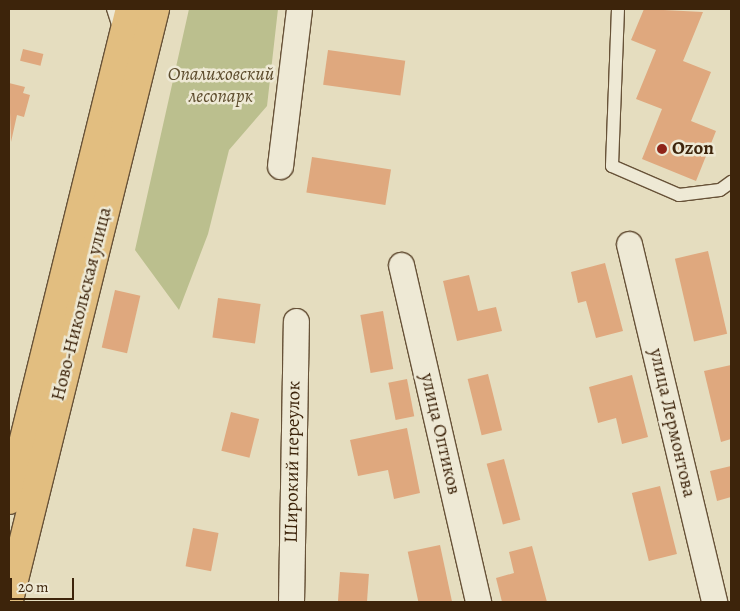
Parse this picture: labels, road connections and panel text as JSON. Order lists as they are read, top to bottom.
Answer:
{
  "streets": {
    "main road": ["Ново-Никольская улица"],
    "street": ["улица Лермонтова", "улица Оптиков", "Широкий переулок"]
  },
  "parks": ["Опалиховский лесопарк"],
  "places": ["Ozon"],
  "scale_bar": "20 m"
}
